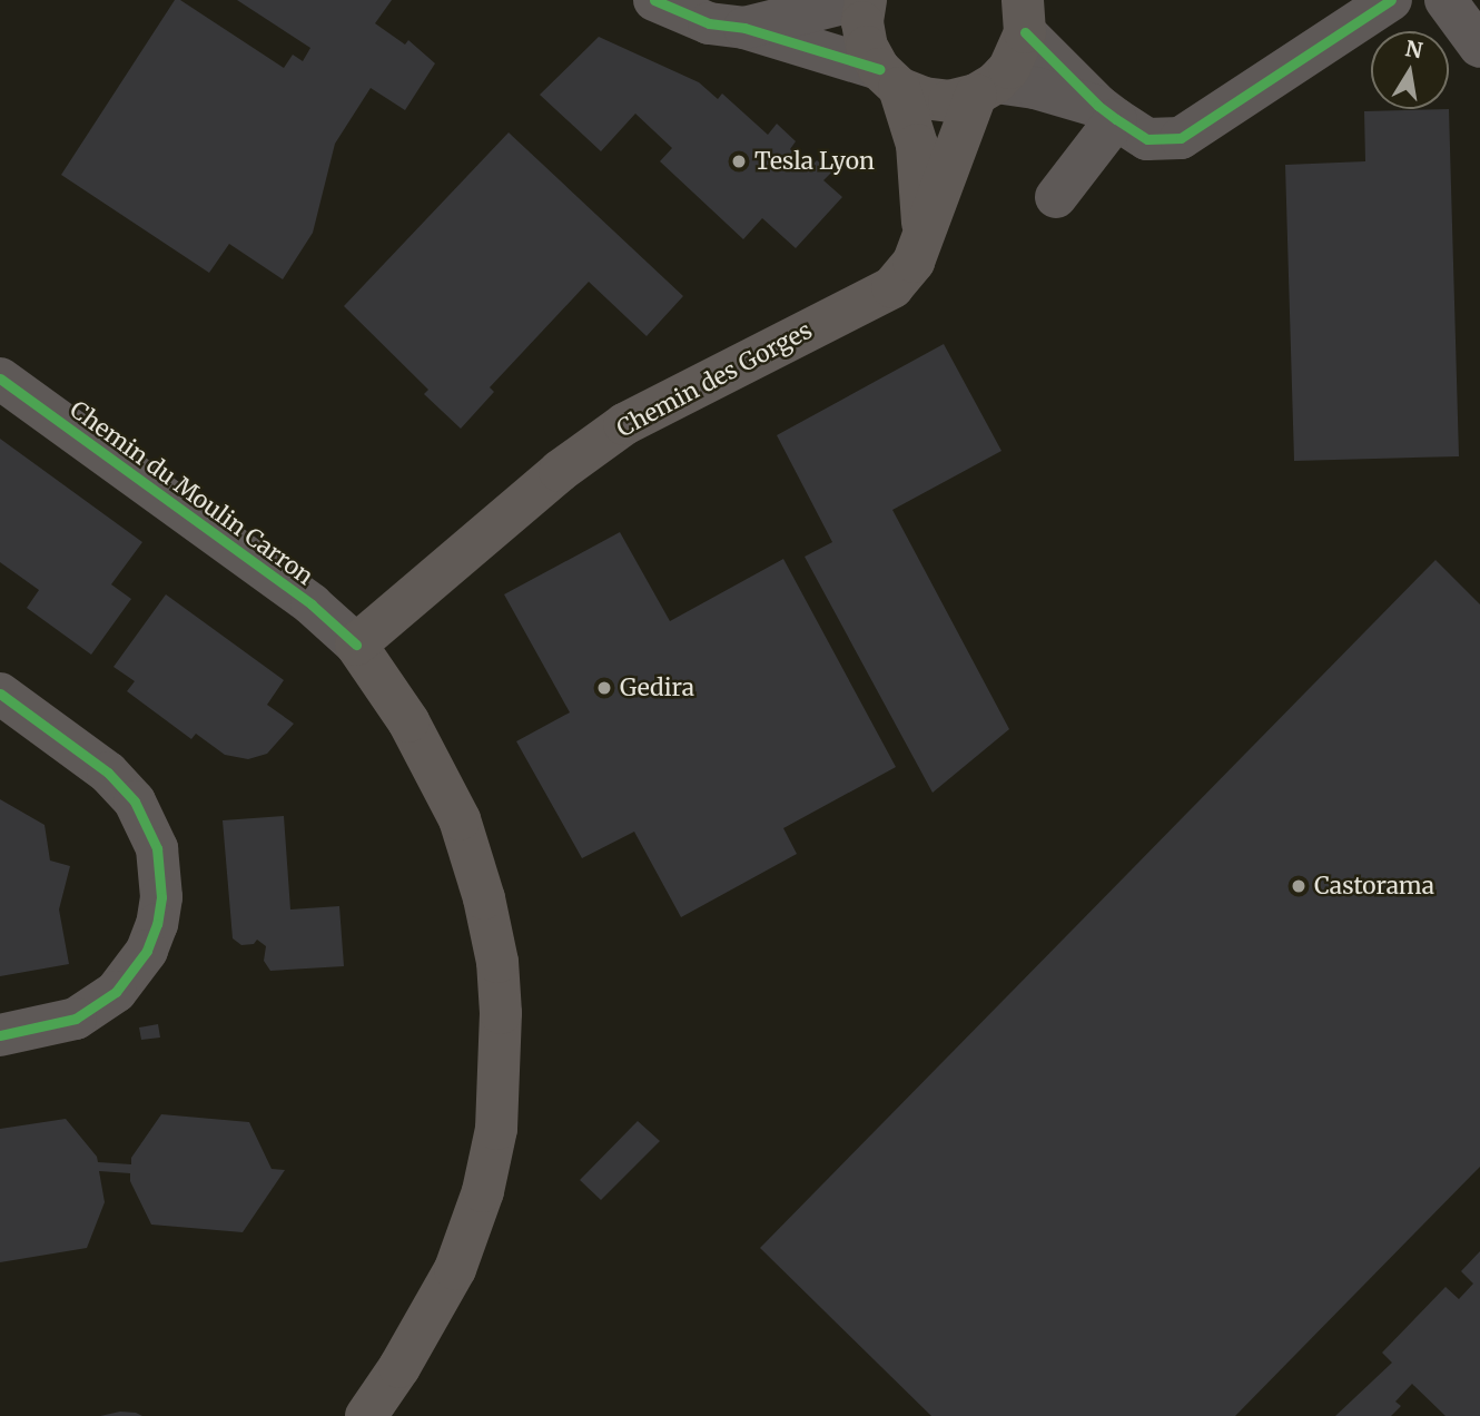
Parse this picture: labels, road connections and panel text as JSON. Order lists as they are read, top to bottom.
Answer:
{
  "streets": {
    "main road": ["Chemin des Gorges", "Chemin du Moulin Carron"]
  },
  "crossings": [
    ["Chemin des Gorges", "Chemin du Moulin Carron"]
  ],
  "places": ["Tesla Lyon", "Gedira", "Castorama"],
  "north": "top"
}
